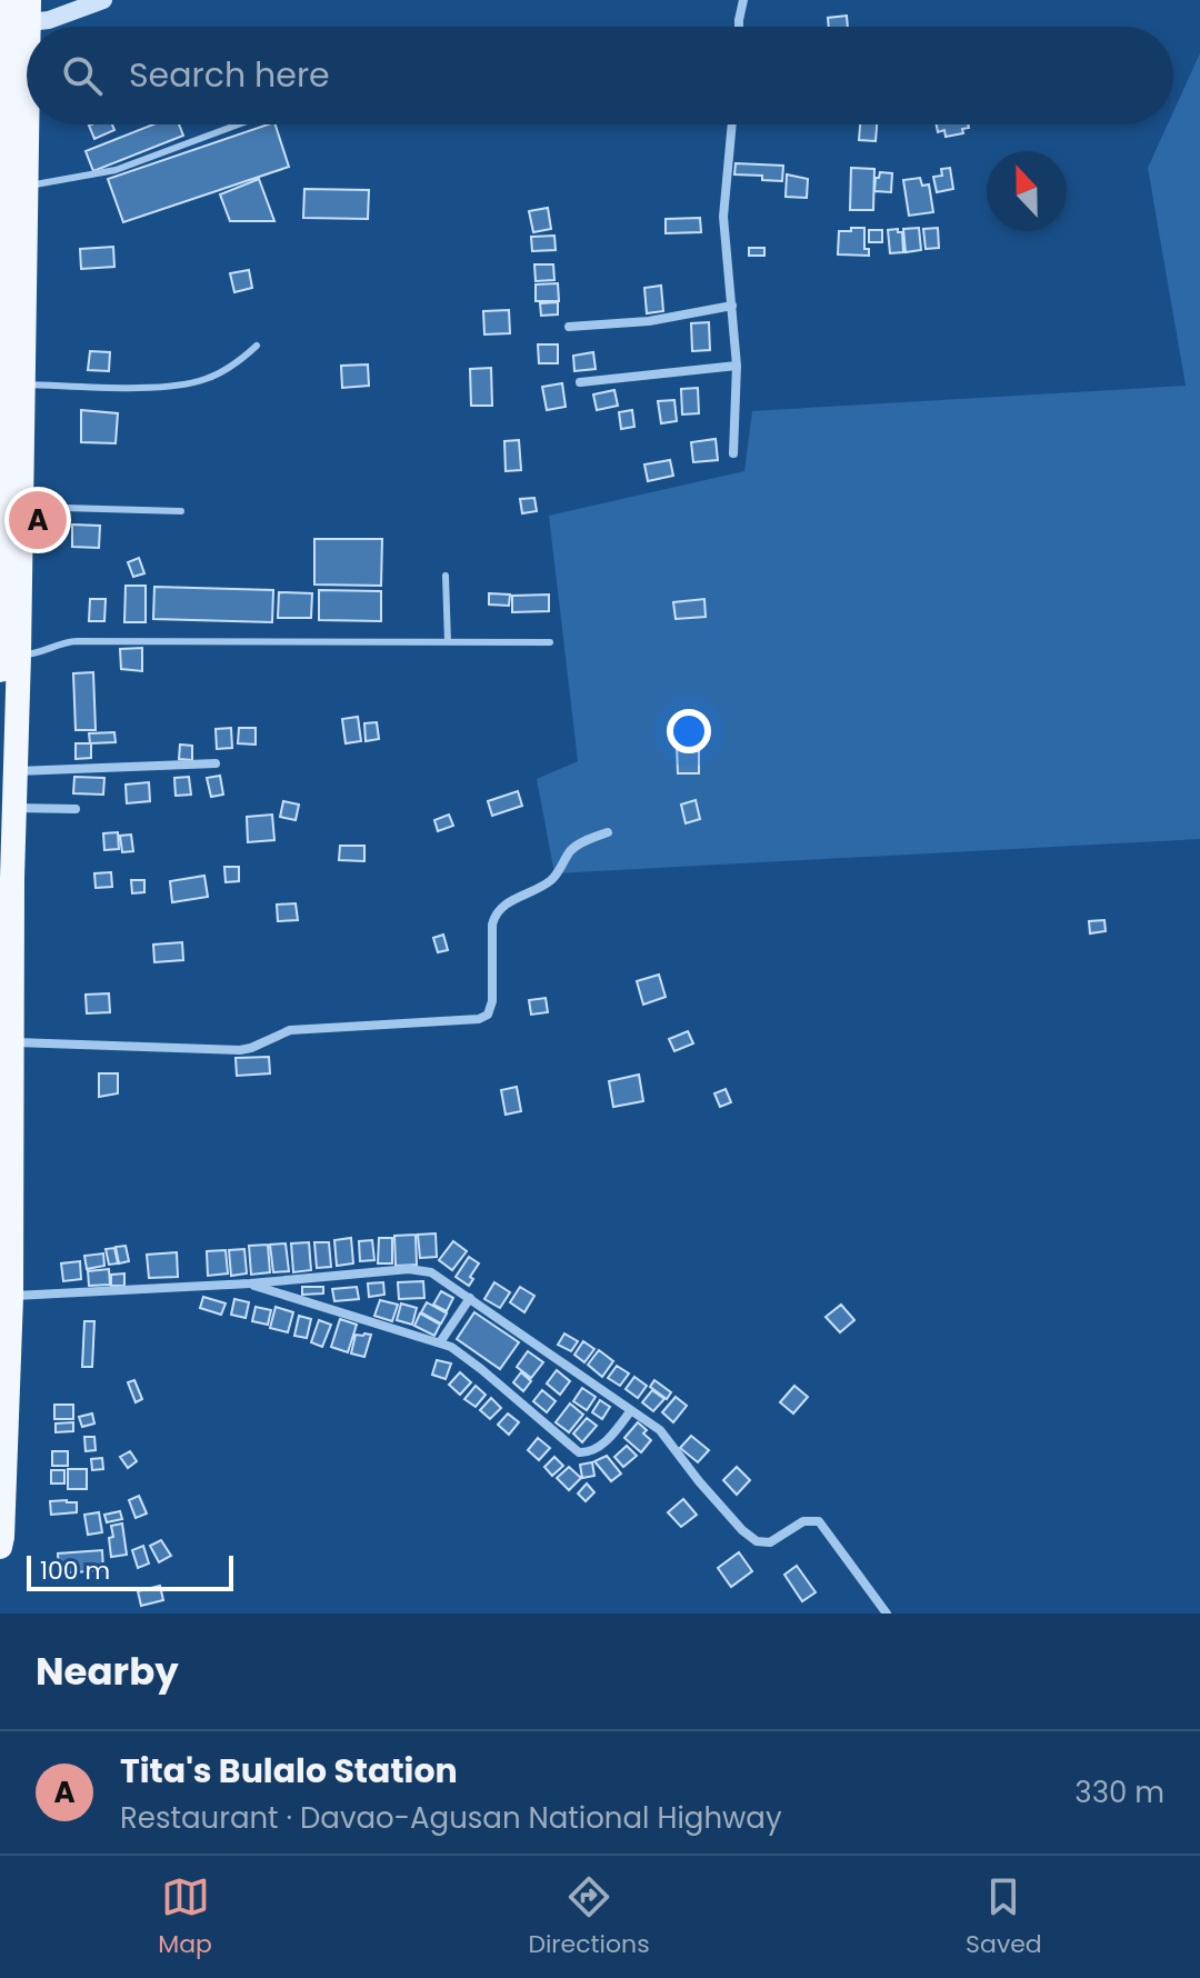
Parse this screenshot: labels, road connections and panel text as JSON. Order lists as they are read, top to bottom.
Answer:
{
  "scale_bar": "100 m",
  "north": "top",
  "page": {
    "search": "Search here",
    "pins": "A",
    "scale": "100 m",
    "heading": "Nearby",
    "list": [
      {
        "mark": "A",
        "name": "Tita's Bulalo Station",
        "note": "Restaurant · Davao-Agusan National Highway",
        "value": "330 m"
      }
    ],
    "nav": ["Map", "Directions", "Saved"]
  }
}
